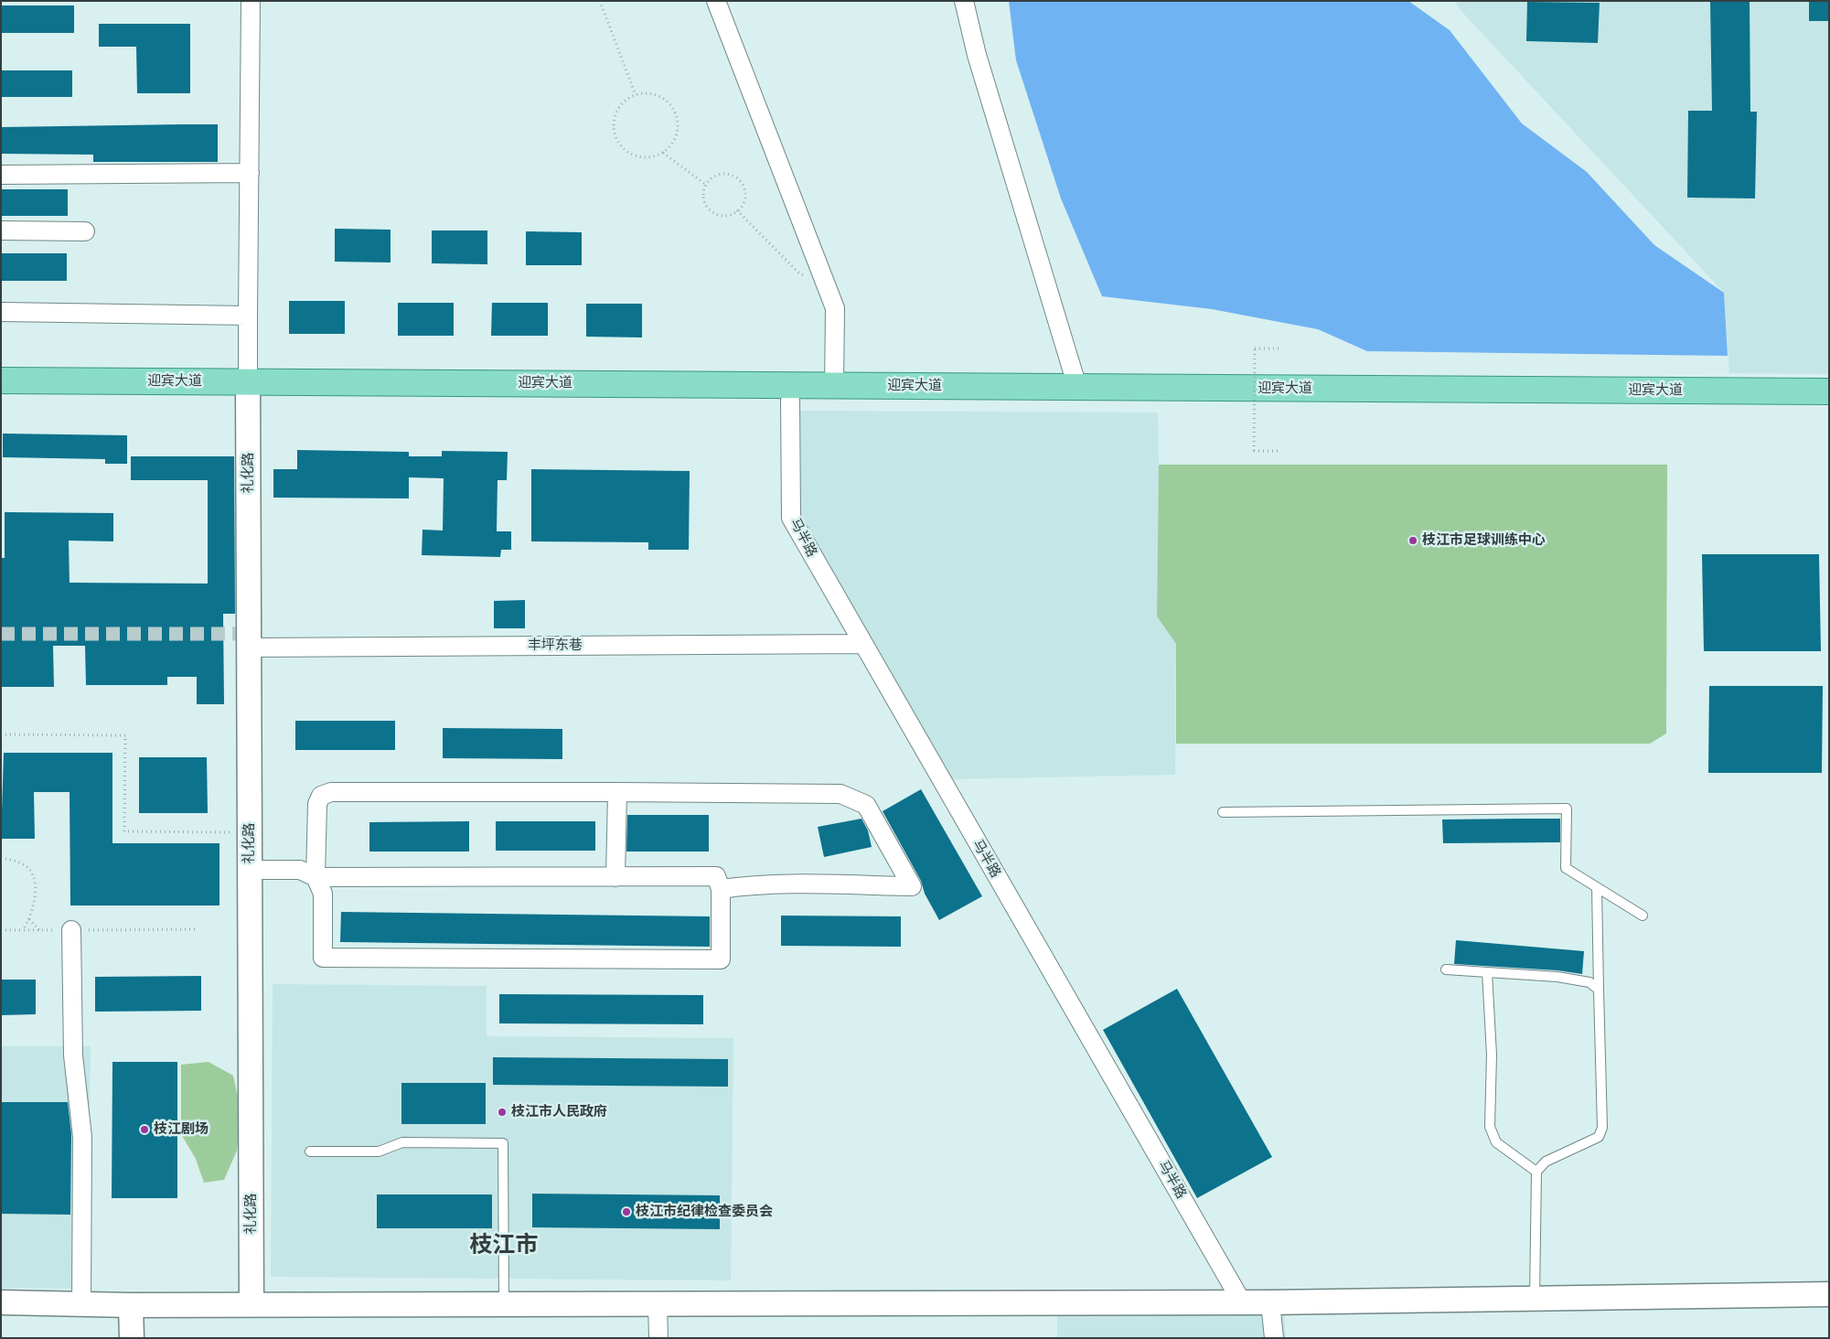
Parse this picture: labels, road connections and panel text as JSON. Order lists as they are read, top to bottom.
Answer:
{
  "streets": {
    "main road": ["迎宾大道"],
    "street": ["礼化路", "马半路", "丰坪东巷"]
  },
  "crossings": [
    ["迎宾大道", "礼化路"],
    ["迎宾大道", "马半路"],
    ["礼化路", "丰坪东巷"],
    ["马半路", "丰坪东巷"]
  ],
  "districts": ["枝江市"],
  "places": [
    "枝江市足球训练中心",
    "枝江市人民政府",
    "枝江剧场",
    "枝江市纪律检查委员会"
  ]
}
